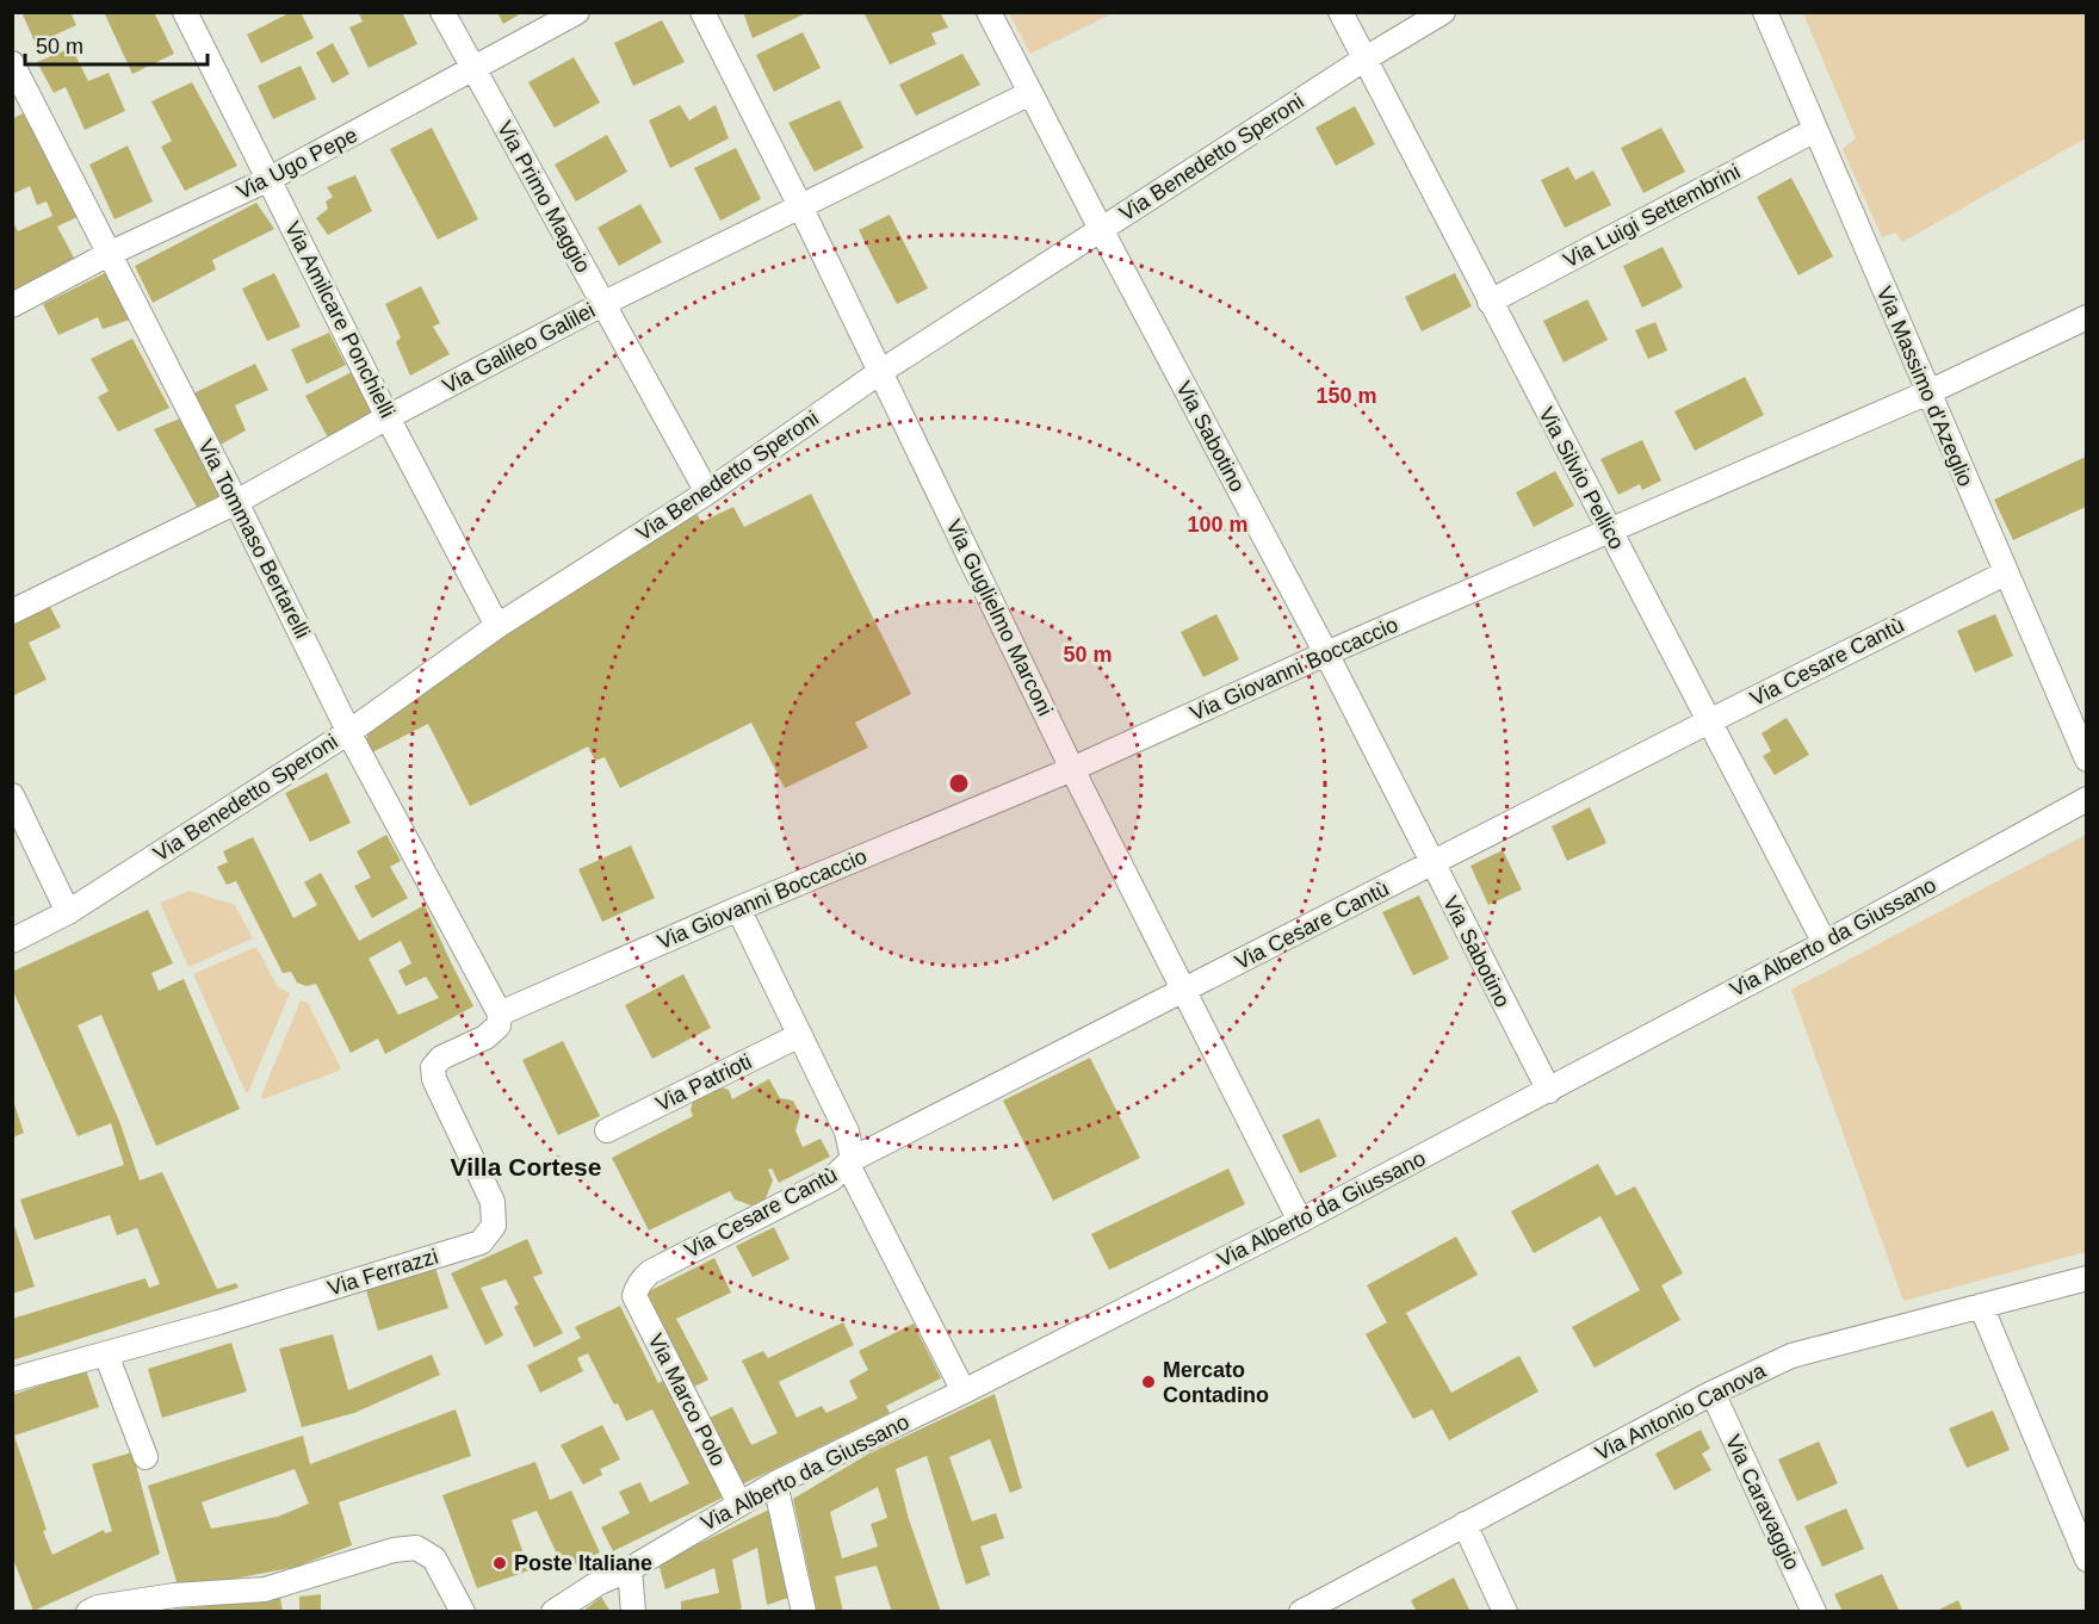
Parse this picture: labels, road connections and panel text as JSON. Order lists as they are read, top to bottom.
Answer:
{
  "streets": {
    "street": [
      "Via Benedetto Speroni",
      "Via Ugo Pepe",
      "Via Primo Maggio",
      "Via Luigi Settembrini",
      "Via Amilcare Ponchielli",
      "Via Galileo Galilei",
      "Via Massimo d'Azeglio",
      "Via Sabotino",
      "Via Silvio Pellico",
      "Via Tommaso Bertarelli",
      "Via Guglielmo Marconi",
      "Via Cesare Cantù",
      "Via Giovanni Boccaccio",
      "Via Alberto da Giussano",
      "Via Patrioti",
      "Via Ferrazzi",
      "Via Marco Polo",
      "Via Antonio Canova",
      "Via Caravaggio"
    ]
  },
  "crossings": [
    ["Via Benedetto Speroni", "Via Primo Maggio"],
    ["Via Benedetto Speroni", "Via Amilcare Ponchielli"],
    ["Via Benedetto Speroni", "Via Sabotino"],
    ["Via Benedetto Speroni", "Via Silvio Pellico"],
    ["Via Benedetto Speroni", "Via Tommaso Bertarelli"],
    ["Via Benedetto Speroni", "Via Guglielmo Marconi"],
    ["Via Ugo Pepe", "Via Primo Maggio"],
    ["Via Ugo Pepe", "Via Amilcare Ponchielli"],
    ["Via Ugo Pepe", "Via Tommaso Bertarelli"],
    ["Via Primo Maggio", "Via Galileo Galilei"],
    ["Via Luigi Settembrini", "Via Massimo d'Azeglio"],
    ["Via Luigi Settembrini", "Via Silvio Pellico"],
    ["Via Amilcare Ponchielli", "Via Galileo Galilei"],
    ["Via Galileo Galilei", "Via Sabotino"],
    ["Via Galileo Galilei", "Via Tommaso Bertarelli"],
    ["Via Galileo Galilei", "Via Guglielmo Marconi"],
    ["Via Massimo d'Azeglio", "Via Cesare Cantù"],
    ["Via Massimo d'Azeglio", "Via Giovanni Boccaccio"],
    ["Via Sabotino", "Via Cesare Cantù"],
    ["Via Sabotino", "Via Giovanni Boccaccio"],
    ["Via Sabotino", "Via Alberto da Giussano"],
    ["Via Silvio Pellico", "Via Cesare Cantù"],
    ["Via Silvio Pellico", "Via Giovanni Boccaccio"],
    ["Via Silvio Pellico", "Via Alberto da Giussano"],
    ["Via Tommaso Bertarelli", "Via Giovanni Boccaccio"],
    ["Via Tommaso Bertarelli", "Via Ferrazzi"],
    ["Via Guglielmo Marconi", "Via Cesare Cantù"],
    ["Via Guglielmo Marconi", "Via Giovanni Boccaccio"],
    ["Via Guglielmo Marconi", "Via Alberto da Giussano"],
    ["Via Cesare Cantù", "Via Marco Polo"],
    ["Via Giovanni Boccaccio", "Via Ferrazzi"],
    ["Via Alberto da Giussano", "Via Marco Polo"],
    ["Via Antonio Canova", "Via Caravaggio"]
  ],
  "districts": ["Villa Cortese"],
  "places": ["Mercato Contadino", "Poste Italiane"],
  "scale_bar": "50 m",
  "rings": ["150 m", "100 m", "50 m"]
}
